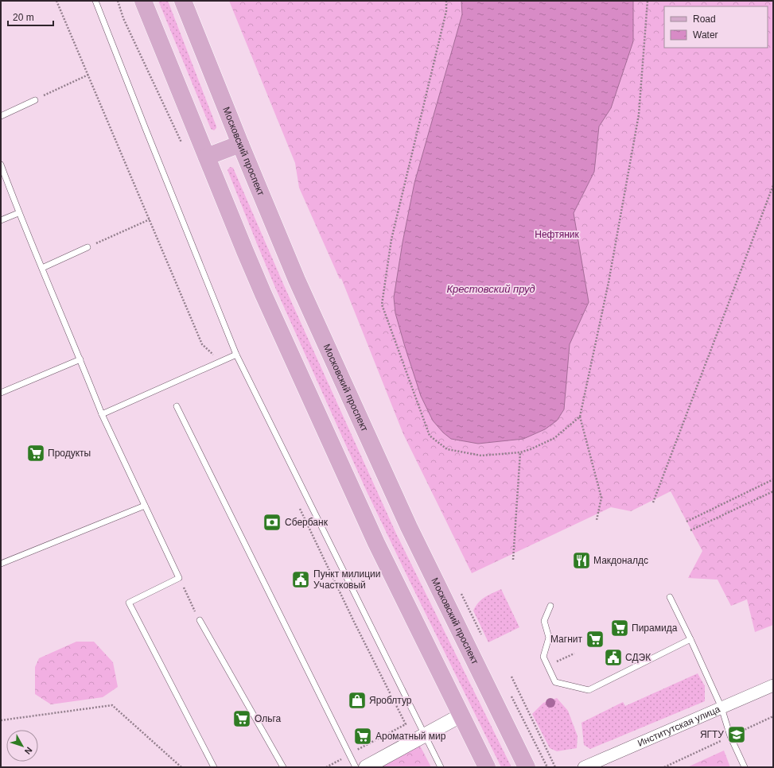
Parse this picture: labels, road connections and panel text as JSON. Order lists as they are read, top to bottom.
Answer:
{
  "streets": {
    "main road": ["Московский проспект"],
    "street": ["Институтская улица"]
  },
  "water": ["Крестовский пруд"],
  "parks": ["Нефтяник"],
  "places": {
    "supermarket": [
      "Продукты",
      "Пирамида",
      "Магнит",
      "Ольга",
      "Ароматный мир"
    ],
    "bank": ["Сбербанк"],
    "restaurant": ["Макдоналдс"],
    "public building": ["Пункт милиции Участковый", "СДЭК"],
    "shop": ["Яроблтур"],
    "school or university": ["ЯГТУ"]
  },
  "legend": ["Road", "Water"],
  "scale_bar": "20 m",
  "north": "bottom right"
}
